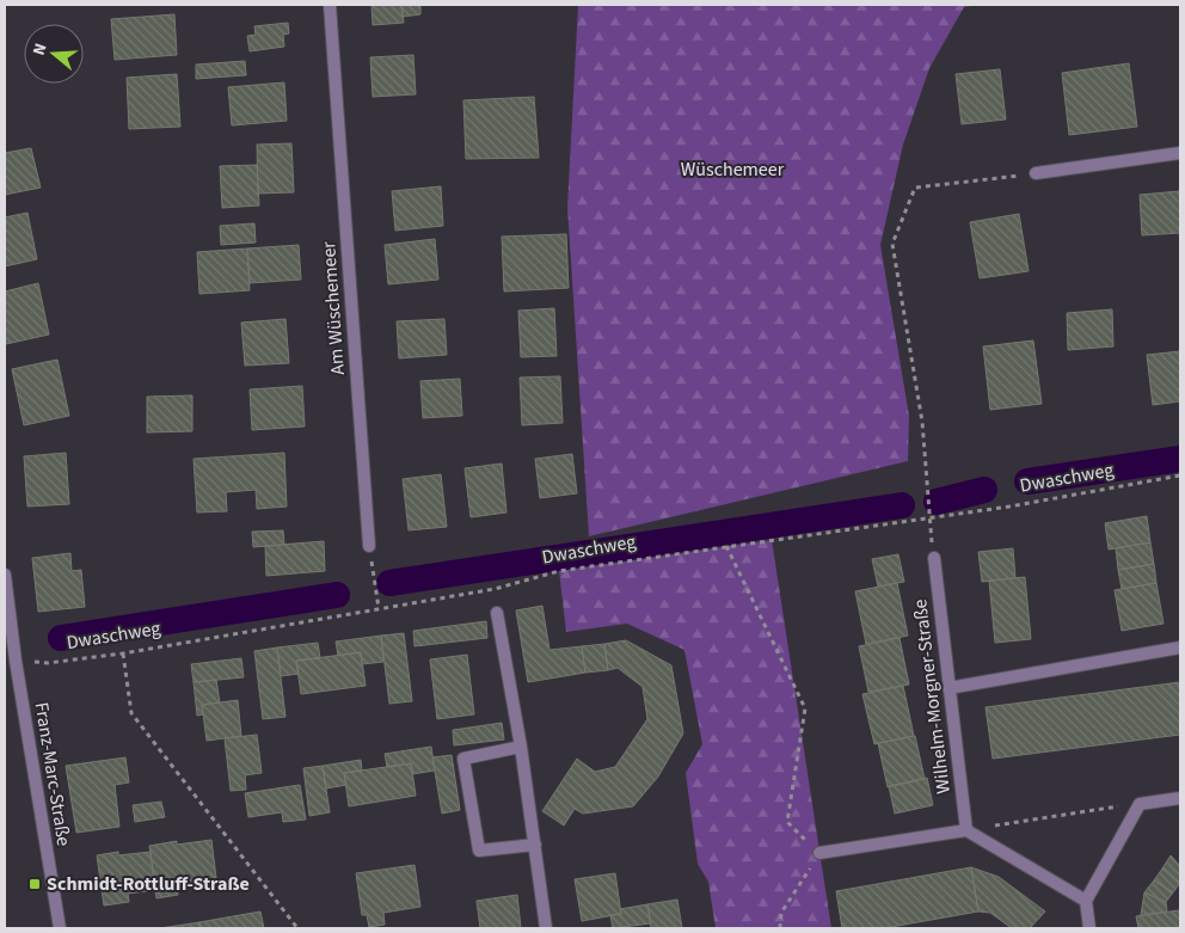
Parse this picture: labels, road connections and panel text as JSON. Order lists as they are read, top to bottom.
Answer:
{
  "streets": {
    "street": ["Am Wüschemeer", "Wilhelm-Morgner-Straße", "Franz-Marc-Straße"],
    "path": ["Dwaschweg"]
  },
  "crossings": [
    ["Dwaschweg", "Franz-Marc-Straße"]
  ],
  "parks": ["Wüschemeer"],
  "places": {
    "transit": ["Schmidt-Rottluff-Straße"]
  },
  "north": "left"
}
